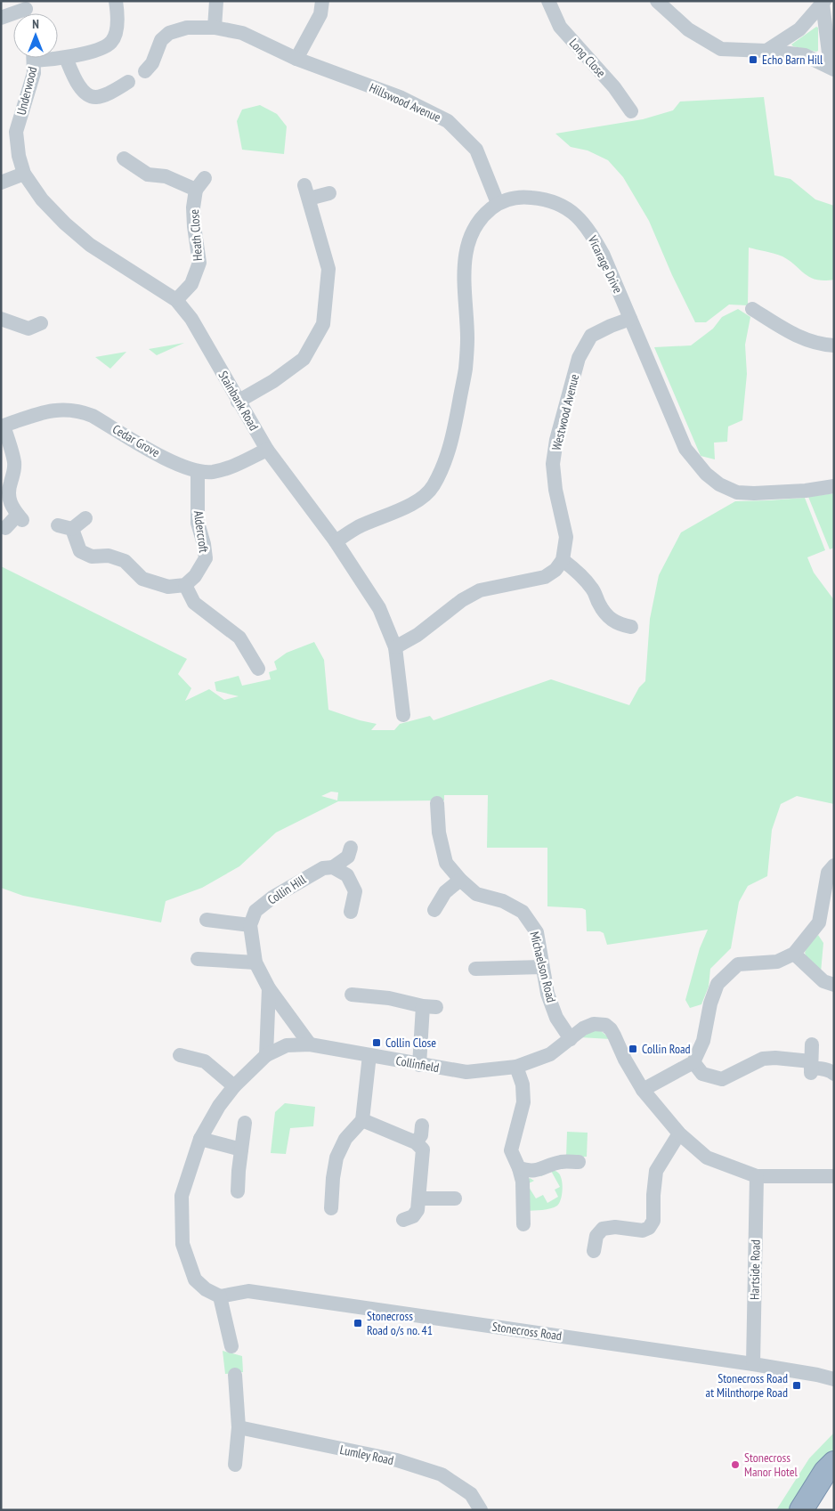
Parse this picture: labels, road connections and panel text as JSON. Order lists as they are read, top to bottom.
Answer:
{
  "streets": {
    "street": [
      "Long Close",
      "Underwood",
      "Hillswood Avenue",
      "Heath Close",
      "Vicarage Drive",
      "Stainbank Road",
      "Westwood Avenue",
      "Cedar Grove",
      "Aldercroft",
      "Collin Hill",
      "Michaelson Road",
      "Collinfield",
      "Hartside Road",
      "Stonecross Road",
      "Lumley Road"
    ]
  },
  "crossings": [
    ["Underwood", "Stainbank Road"],
    ["Hillswood Avenue", "Vicarage Drive"],
    ["Heath Close", "Stainbank Road"],
    ["Vicarage Drive", "Stainbank Road"],
    ["Vicarage Drive", "Westwood Avenue"],
    ["Stainbank Road", "Cedar Grove"],
    ["Cedar Grove", "Aldercroft"],
    ["Michaelson Road", "Collinfield"],
    ["Collinfield", "Stonecross Road"],
    ["Hartside Road", "Stonecross Road"]
  ],
  "places": {
    "transit": [
      "Echo Barn Hill",
      "Collin Close",
      "Collin Road",
      "Stonecross Road o/s no. 41",
      "Stonecross Road at Milnthorpe Road"
    ],
    "other": ["Stonecross Manor Hotel"]
  },
  "north": "top"
}
